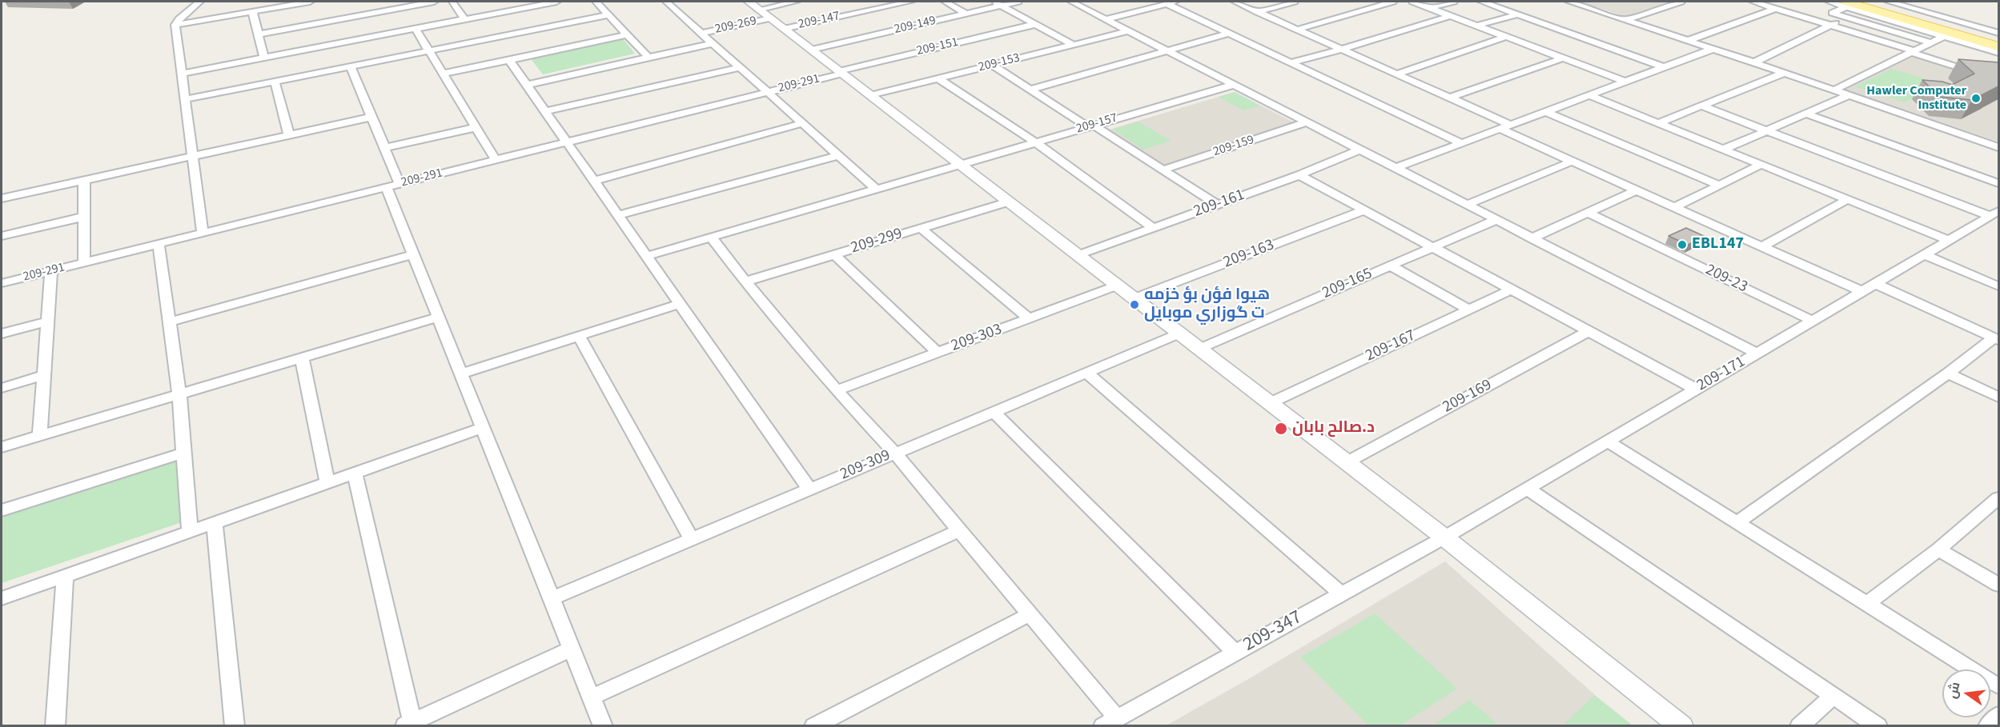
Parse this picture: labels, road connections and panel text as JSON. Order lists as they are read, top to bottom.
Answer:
{
  "streets": {
    "street": [
      "209-147",
      "209-269",
      "209-149",
      "209-151",
      "209-153",
      "209-291",
      "209-157",
      "209-159",
      "209-161",
      "209-299",
      "209-163",
      "209-23",
      "209-165",
      "209-303",
      "209-167",
      "209-171",
      "209-169",
      "209-309",
      "209-347"
    ]
  },
  "crossings": [
    ["209-151", "209-291"],
    ["209-23", "209-171"],
    ["209-171", "209-347"]
  ],
  "places": [
    "Hawler Computer Institute",
    "EBL147",
    "هيوا فؤن بؤ خزمه ت گوزاري موبايل",
    "د.صالح بابان"
  ],
  "north": "left"
}
